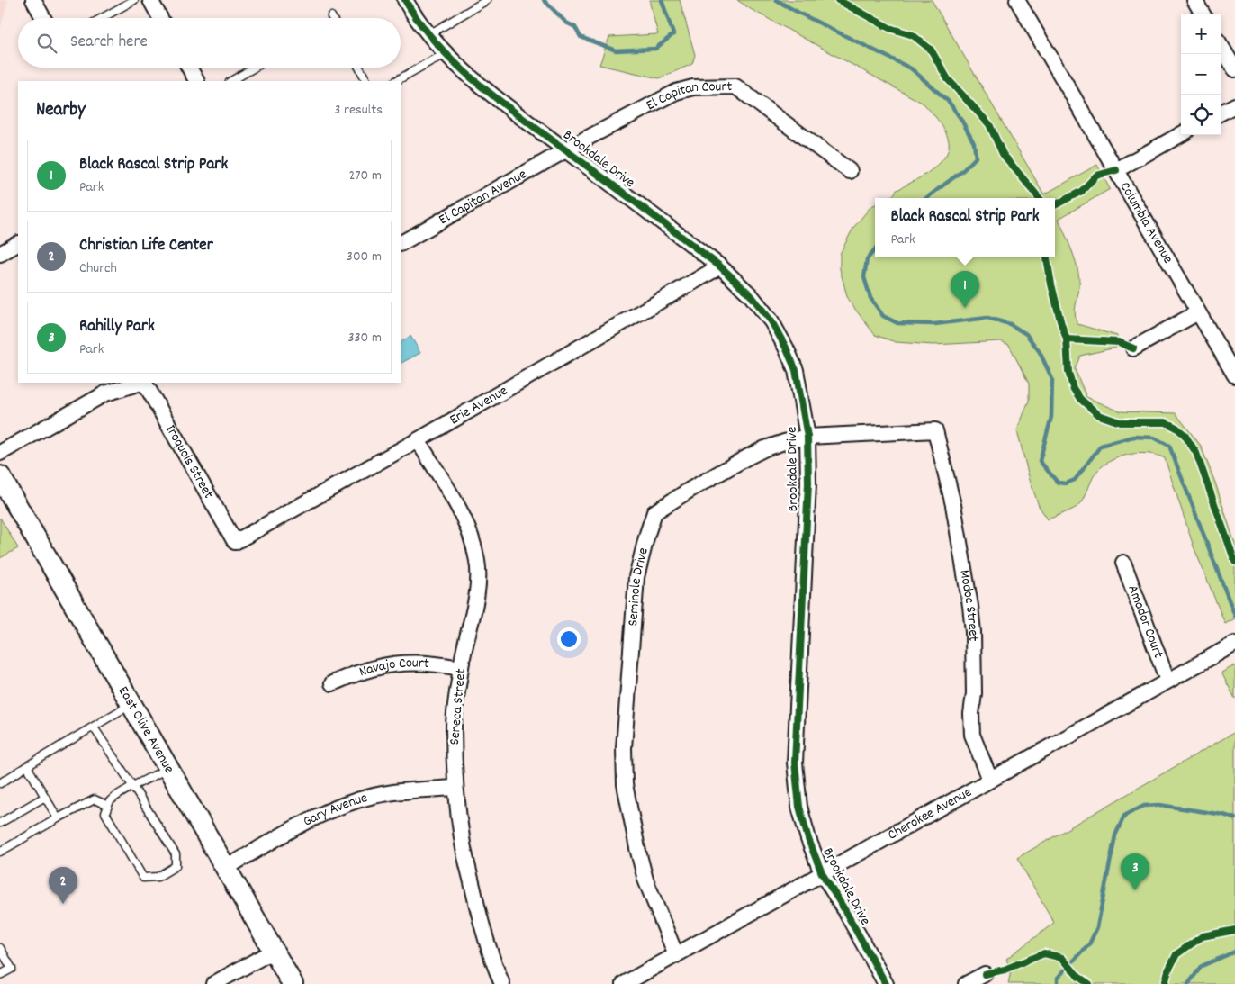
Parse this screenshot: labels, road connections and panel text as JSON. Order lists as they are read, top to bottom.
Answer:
{
  "streets": {
    "main road": ["East Olive Avenue"],
    "street": [
      "El Capitan Court",
      "Brookdale Drive",
      "El Capitan Avenue",
      "Columbia Avenue",
      "Erie Avenue",
      "Iroquois Street",
      "Seminole Drive",
      "Modoc Street",
      "Amador Court",
      "Navajo Court",
      "Seneca Street",
      "Gary Avenue",
      "Cherokee Avenue"
    ]
  },
  "crossings": [
    ["El Capitan Court", "Brookdale Drive"],
    ["El Capitan Court", "El Capitan Avenue"],
    ["Brookdale Drive", "El Capitan Avenue"],
    ["Brookdale Drive", "Erie Avenue"],
    ["Brookdale Drive", "Seminole Drive"],
    ["Brookdale Drive", "Cherokee Avenue"],
    ["Erie Avenue", "Iroquois Street"],
    ["Erie Avenue", "Seneca Street"],
    ["Seminole Drive", "Modoc Street"],
    ["Seminole Drive", "Cherokee Avenue"],
    ["Modoc Street", "Cherokee Avenue"],
    ["Amador Court", "Cherokee Avenue"],
    ["Navajo Court", "Seneca Street"],
    ["Seneca Street", "Gary Avenue"],
    ["East Olive Avenue", "Gary Avenue"]
  ],
  "page": {
    "map_buttons": ["+", "−"],
    "search": "Search here",
    "heading": ["Nearby", "3 results"],
    "list": [
      {
        "mark": "1",
        "name": "Black Rascal Strip Park",
        "note": "Park",
        "value": "270 m"
      },
      {
        "mark": "2",
        "name": "Christian Life Center",
        "note": "Church",
        "value": "300 m"
      },
      {
        "mark": "3",
        "name": "Rahilly Park",
        "note": "Park",
        "value": "330 m"
      }
    ],
    "popup": ["Black Rascal Strip Park", "Park"],
    "pins": ["1", "3", "2"]
  }
}
